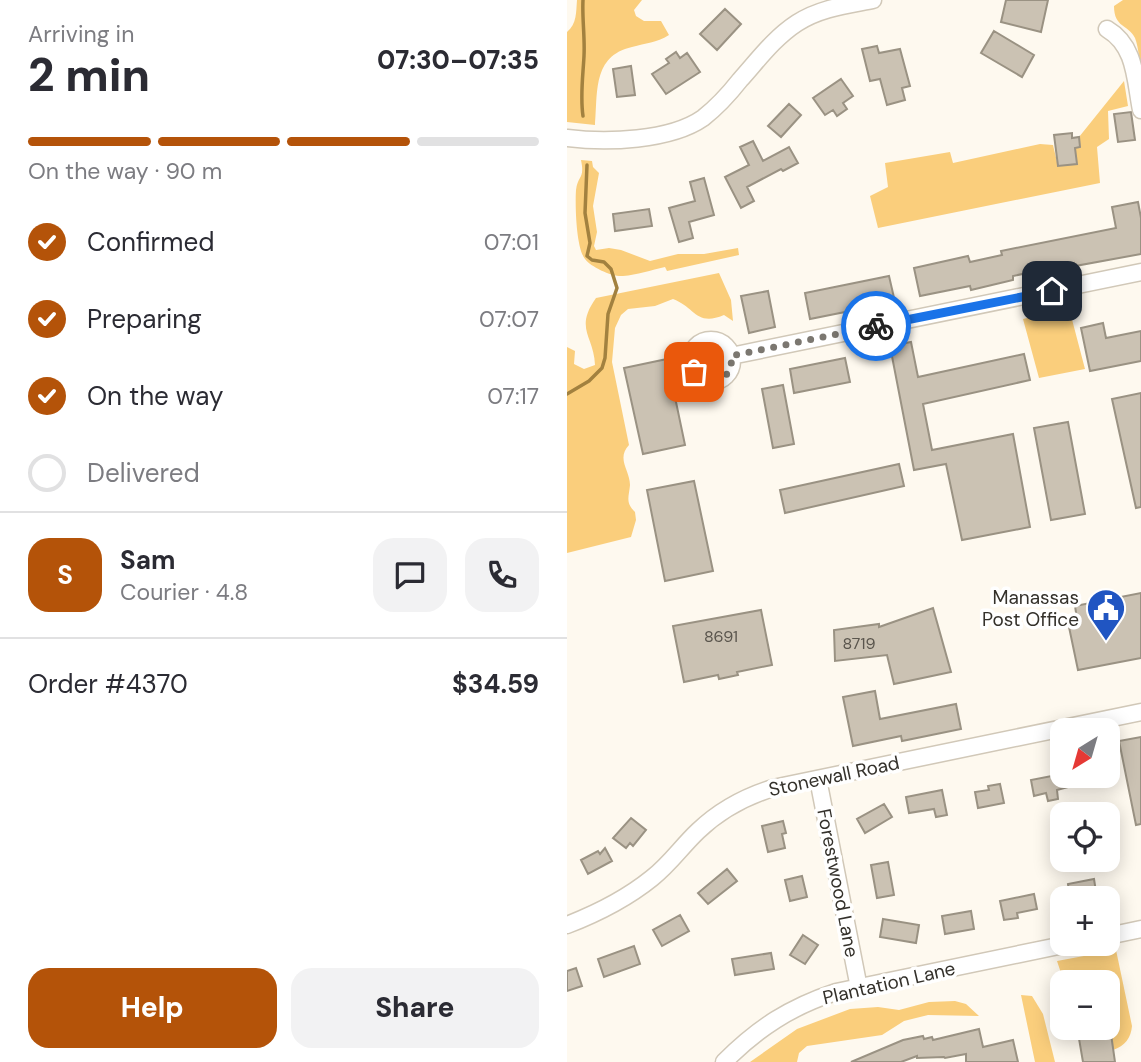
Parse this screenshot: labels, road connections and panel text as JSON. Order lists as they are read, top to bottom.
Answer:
{
  "streets": {
    "street": ["Stonewall Road", "Forestwood Lane", "Plantation Lane"]
  },
  "crossings": [
    ["Stonewall Road", "Forestwood Lane"],
    ["Forestwood Lane", "Plantation Lane"]
  ],
  "places": {
    "public building": ["Manassas Post Office"]
  },
  "house_numbers": ["8691", "8719"],
  "north": "bottom left",
  "page": {
    "heading": ["2 min", "Arriving in", "07:30–07:35"],
    "panel": [
      "Sam",
      "Courier · 4.8",
      "Order #4370",
      "$34.59"
    ],
    "bar": "On the way · 90 m",
    "list": [
      ["Confirmed", "07:01"],
      ["Preparing", "07:07"],
      ["On the way", "07:17"],
      "Delivered"
    ],
    "round": "S",
    "map_buttons": ["+", "−"],
    "buttons": ["Help", "Share"]
  }
}
